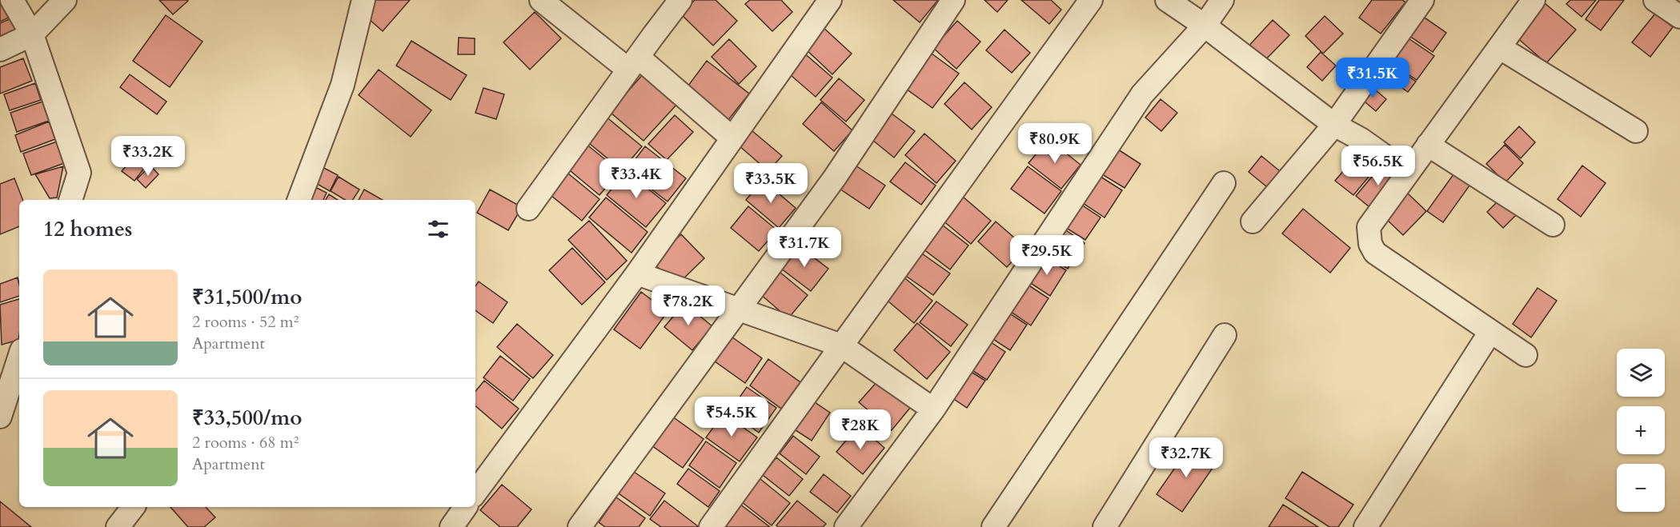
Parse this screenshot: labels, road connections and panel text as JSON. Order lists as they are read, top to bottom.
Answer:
{
  "page": {
    "price": [
      "₹31.5K",
      "₹80.9K",
      "₹33.2K",
      "₹56.5K",
      "₹33.4K",
      "₹33.5K",
      "₹31.7K",
      "₹29.5K",
      "₹78.2K",
      "₹54.5K",
      "₹28K",
      "₹32.7K"
    ],
    "heading": "12 homes",
    "list": [
      {
        "name": "₹31,500/mo",
        "note": "2 rooms · 52 m² · Apartment"
      },
      {
        "name": "₹33,500/mo",
        "note": "2 rooms · 68 m² · Apartment"
      }
    ],
    "map_buttons": ["+", "−"]
  }
}
